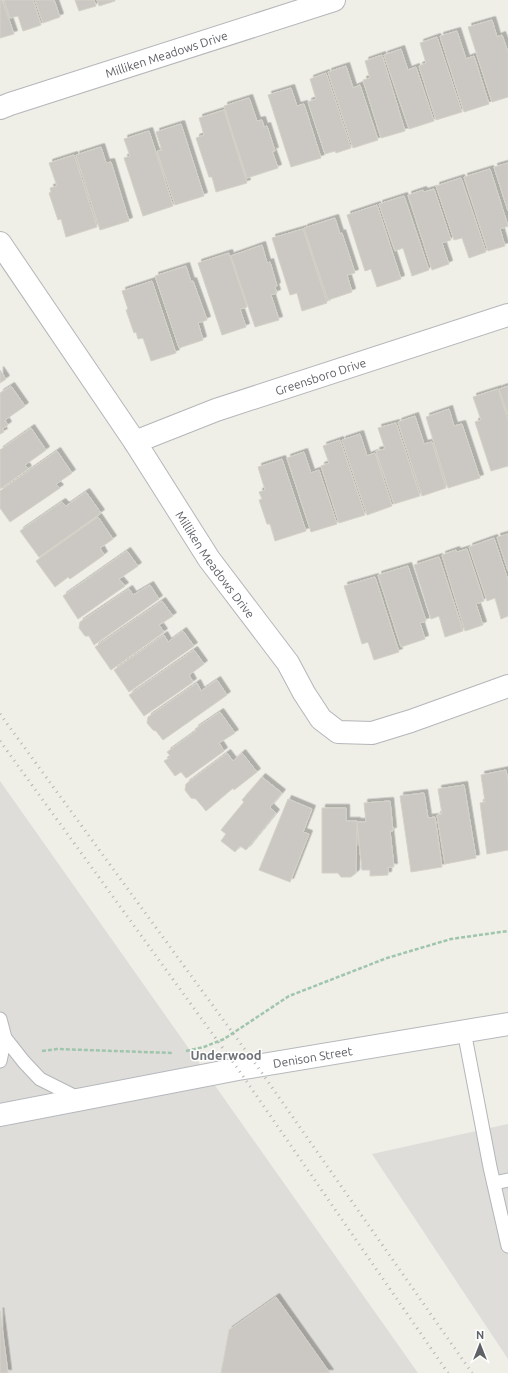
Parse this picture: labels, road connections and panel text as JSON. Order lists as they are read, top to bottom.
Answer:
{
  "streets": {
    "street": ["Milliken Meadows Drive", "Greensboro Drive", "Denison Street"]
  },
  "crossings": [
    ["Milliken Meadows Drive", "Greensboro Drive"]
  ],
  "districts": ["Underwood"],
  "north": "top"
}
